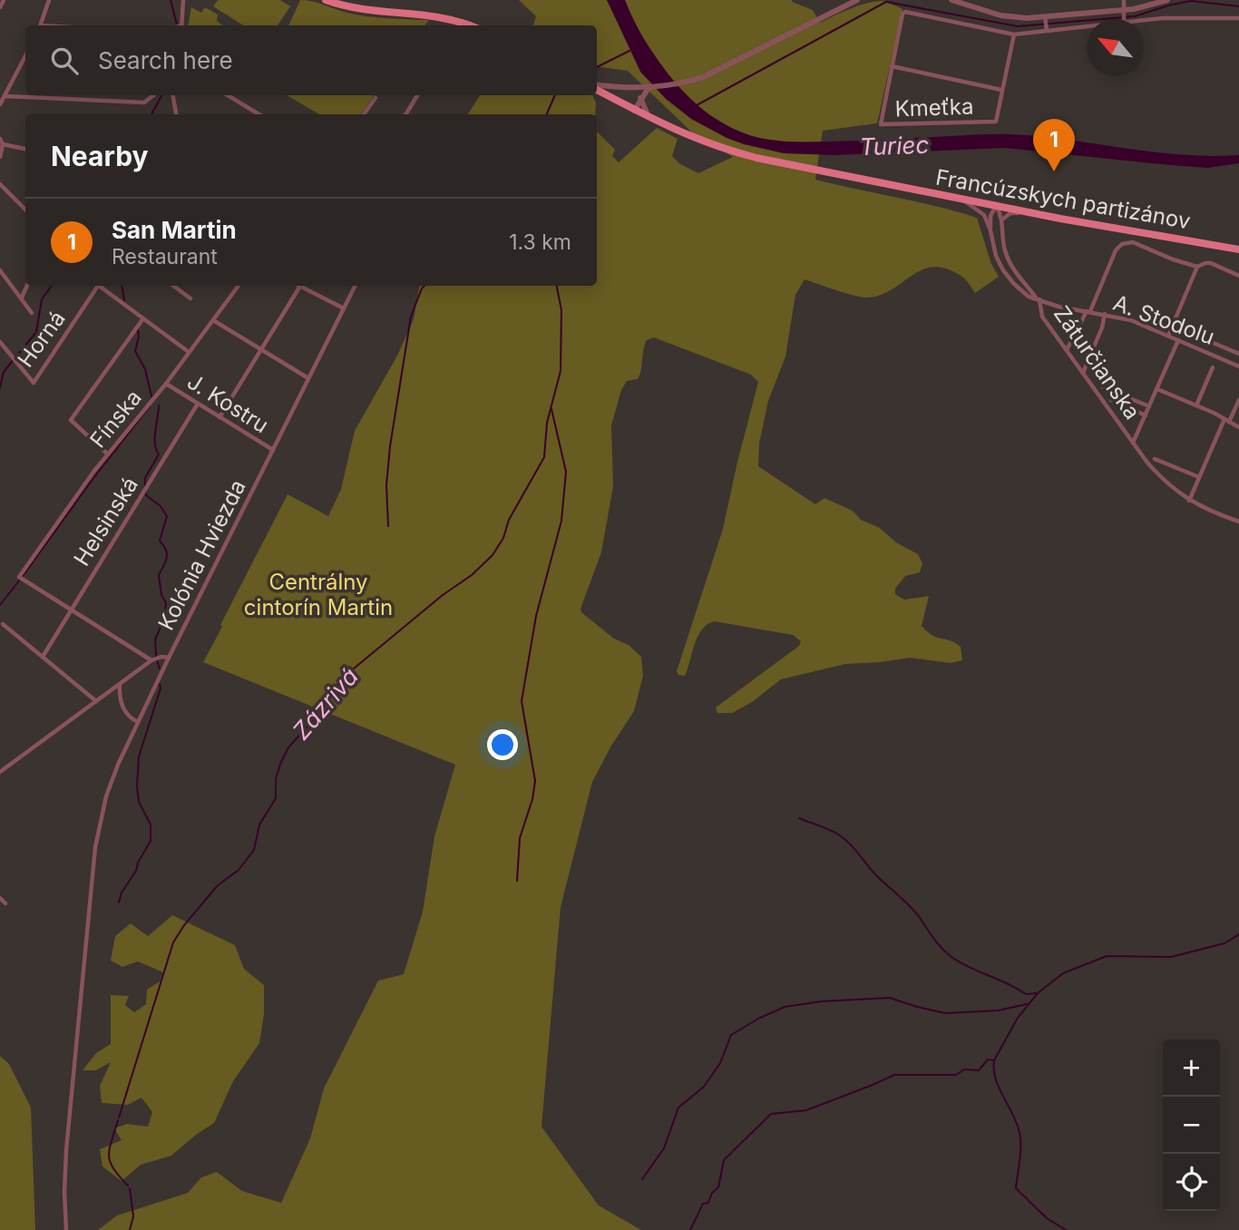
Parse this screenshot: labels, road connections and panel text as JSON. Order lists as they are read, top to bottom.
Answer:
{
  "streets": {
    "main road": ["Francúzskych partizánov"],
    "street": [
      "Kmeťka",
      "A. Stodolu",
      "Horná",
      "Záturčianska",
      "J. Kostru",
      "Fínska",
      "Helsinská",
      "Kolónia Hviezda"
    ]
  },
  "crossings": [
    ["Francúzskych partizánov", "Záturčianska"],
    ["A. Stodolu", "Záturčianska"],
    ["J. Kostru", "Fínska"],
    ["J. Kostru", "Helsinská"],
    ["J. Kostru", "Kolónia Hviezda"],
    ["Fínska", "Helsinská"]
  ],
  "water": ["Turiec", "Zázrivá"],
  "parks": ["Centrálny cintorín Martin"],
  "north": "top left",
  "page": {
    "search": "Search here",
    "heading": "Nearby",
    "pins": "1",
    "list": [
      {
        "mark": "1",
        "name": "San Martin",
        "note": "Restaurant",
        "value": "1.3 km"
      }
    ],
    "map_buttons": ["+", "−"]
  }
}
